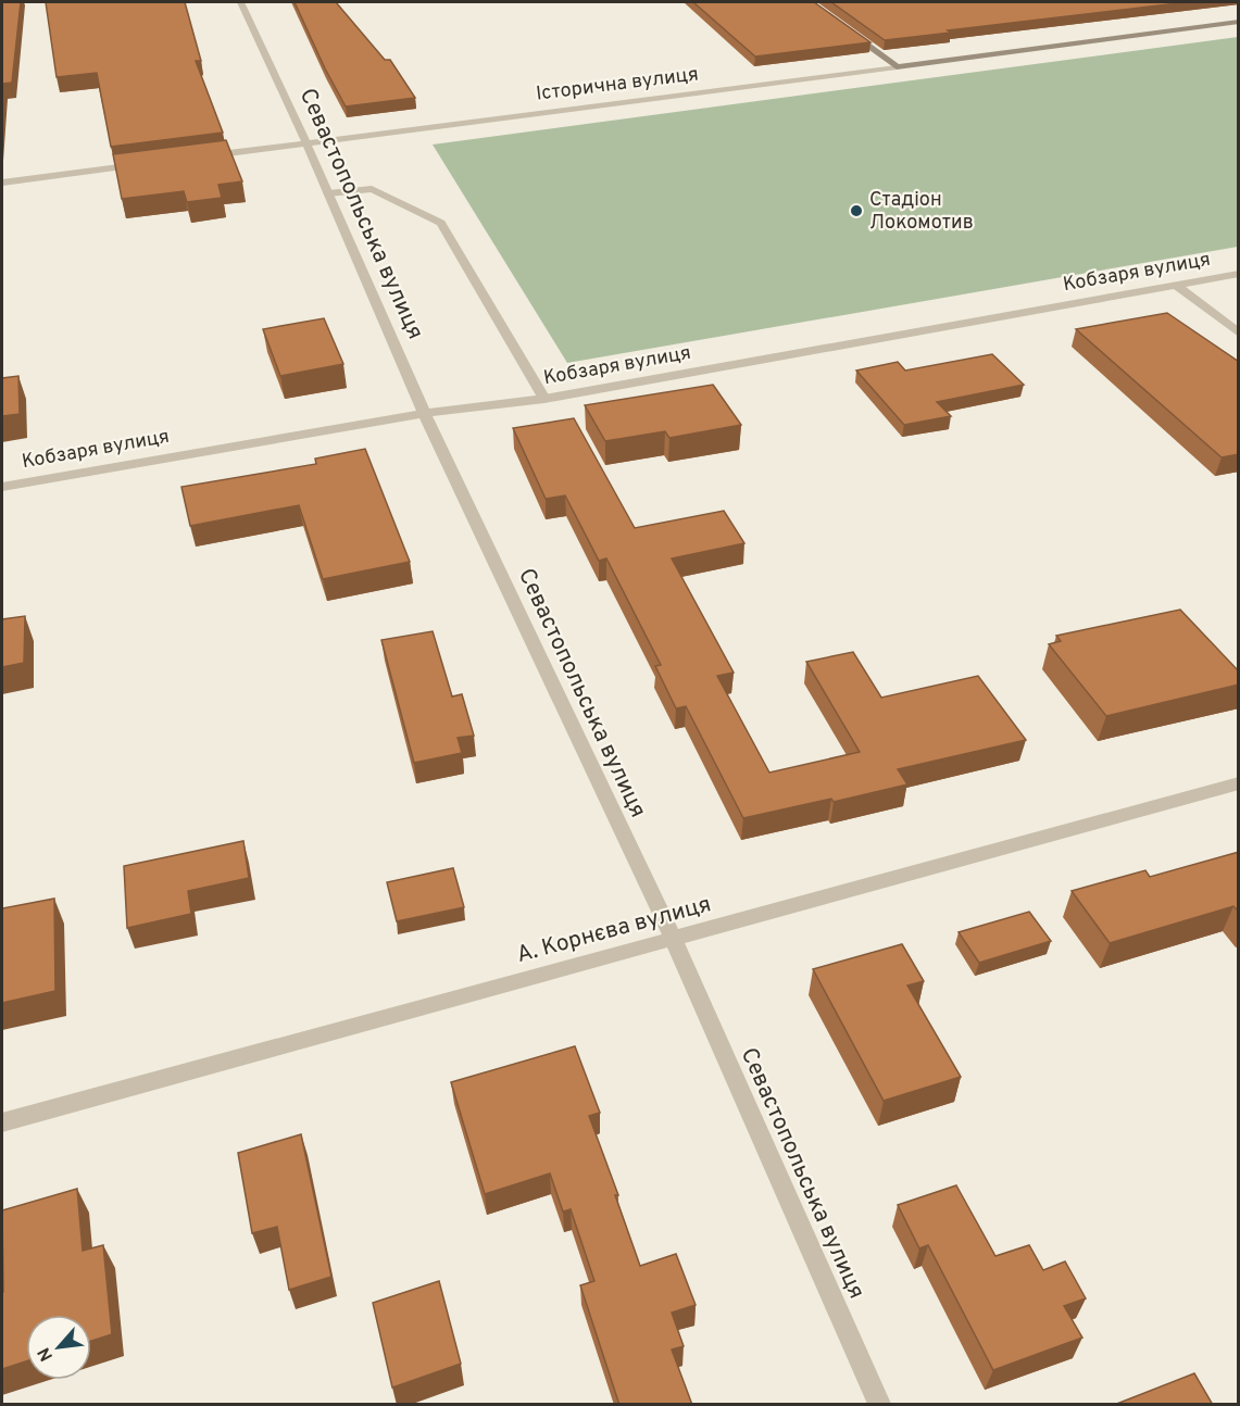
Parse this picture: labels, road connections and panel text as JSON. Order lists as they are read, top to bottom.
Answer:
{
  "streets": {
    "street": [
      "Історична вулиця",
      "Севастопольська вулиця",
      "Кобзаря вулиця",
      "А. Корнєва вулиця"
    ]
  },
  "crossings": [
    ["Історична вулиця", "Севастопольська вулиця"],
    ["Севастопольська вулиця", "Кобзаря вулиця"],
    ["Севастопольська вулиця", "А. Корнєва вулиця"]
  ],
  "places": ["Стадіон Локомотив"],
  "north": "bottom left"
}
